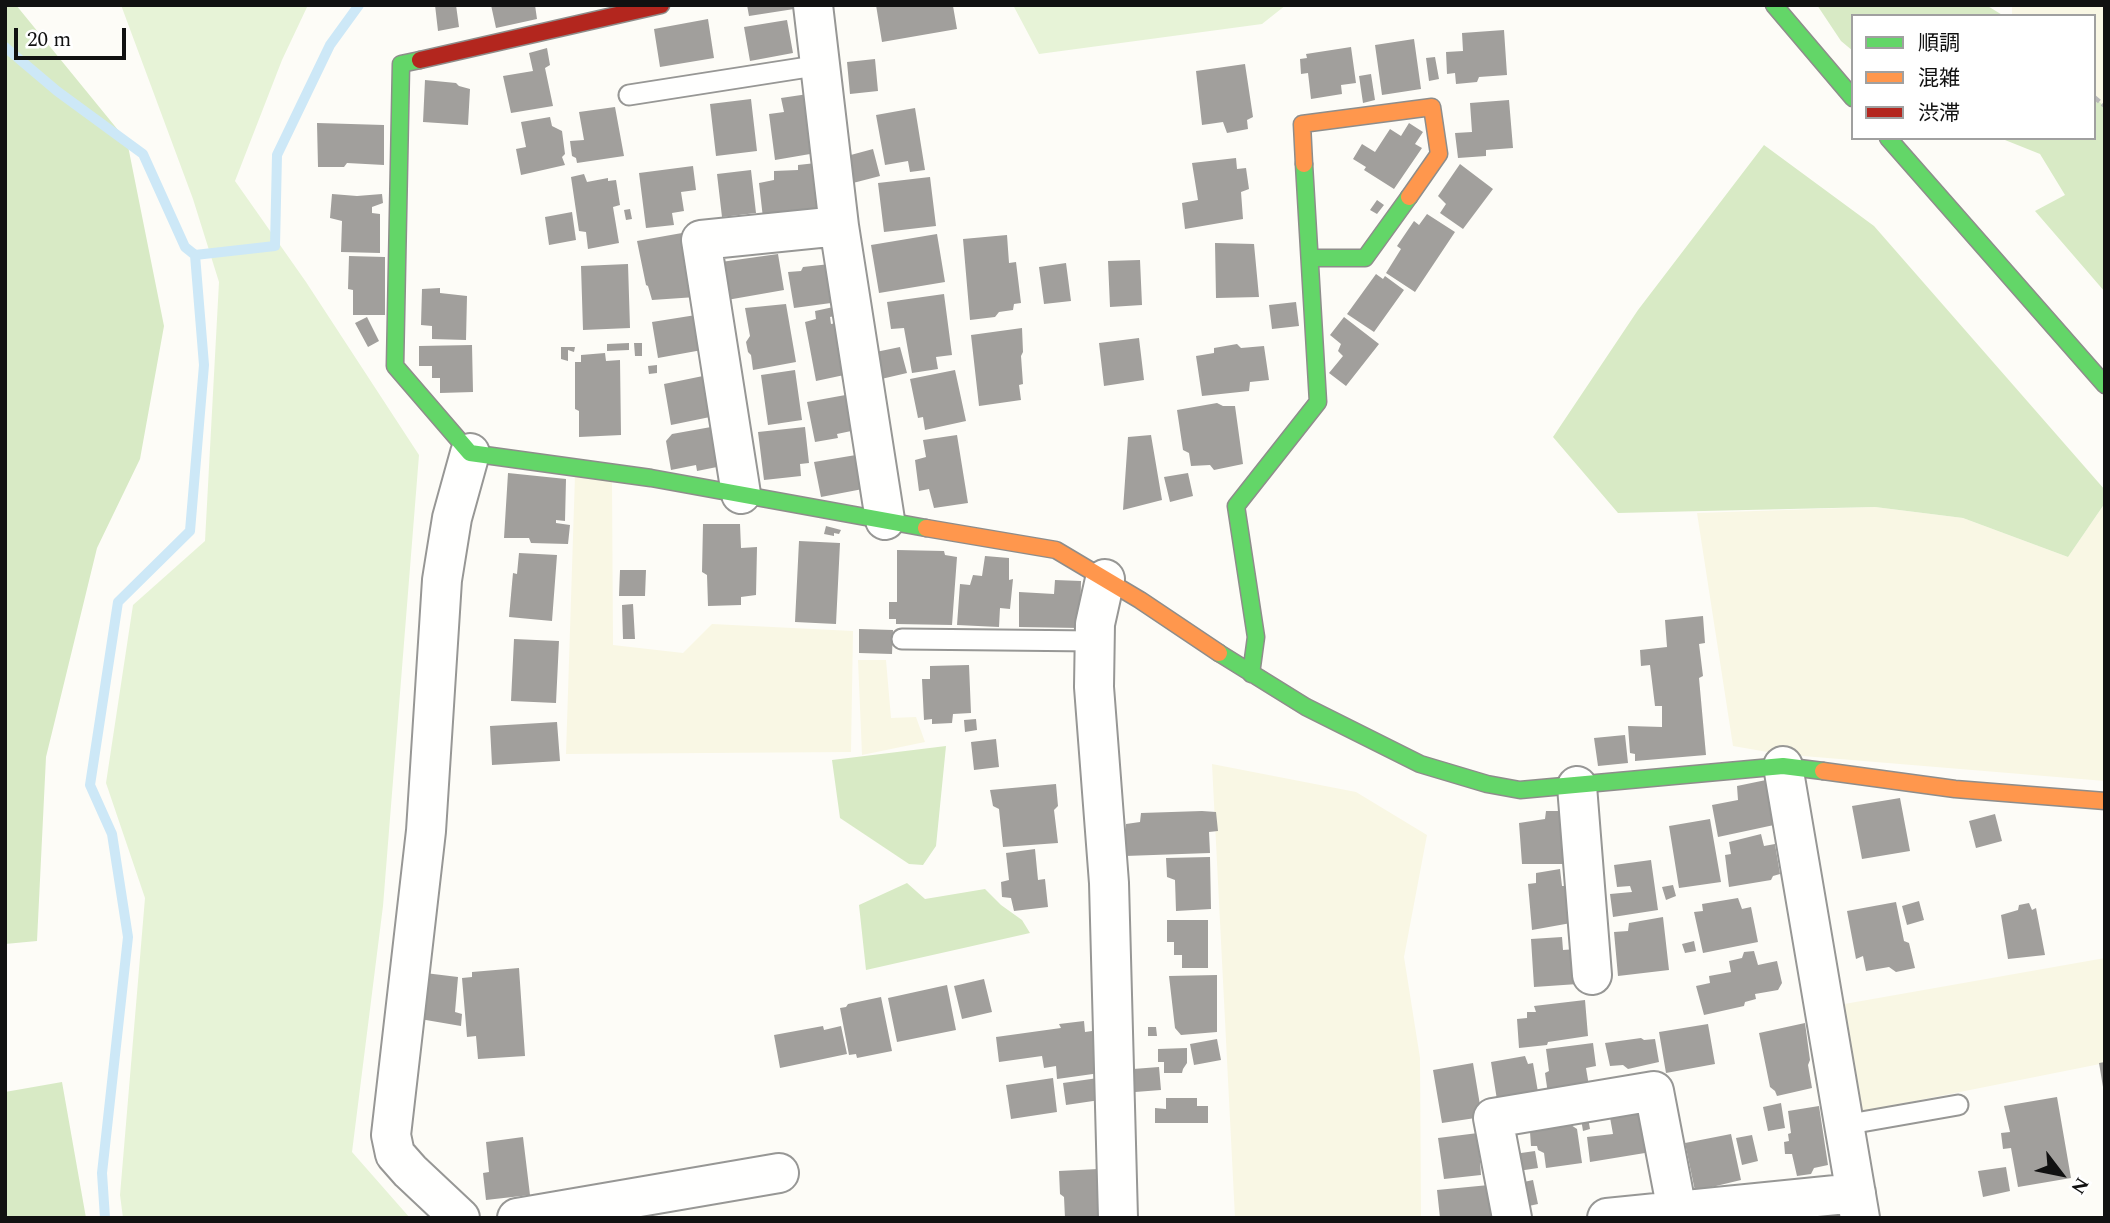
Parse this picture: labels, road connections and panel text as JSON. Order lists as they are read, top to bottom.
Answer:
{
  "legend": ["順調", "混雑", "渋滞"],
  "scale_bar": "20 m",
  "north": "bottom right"
}
